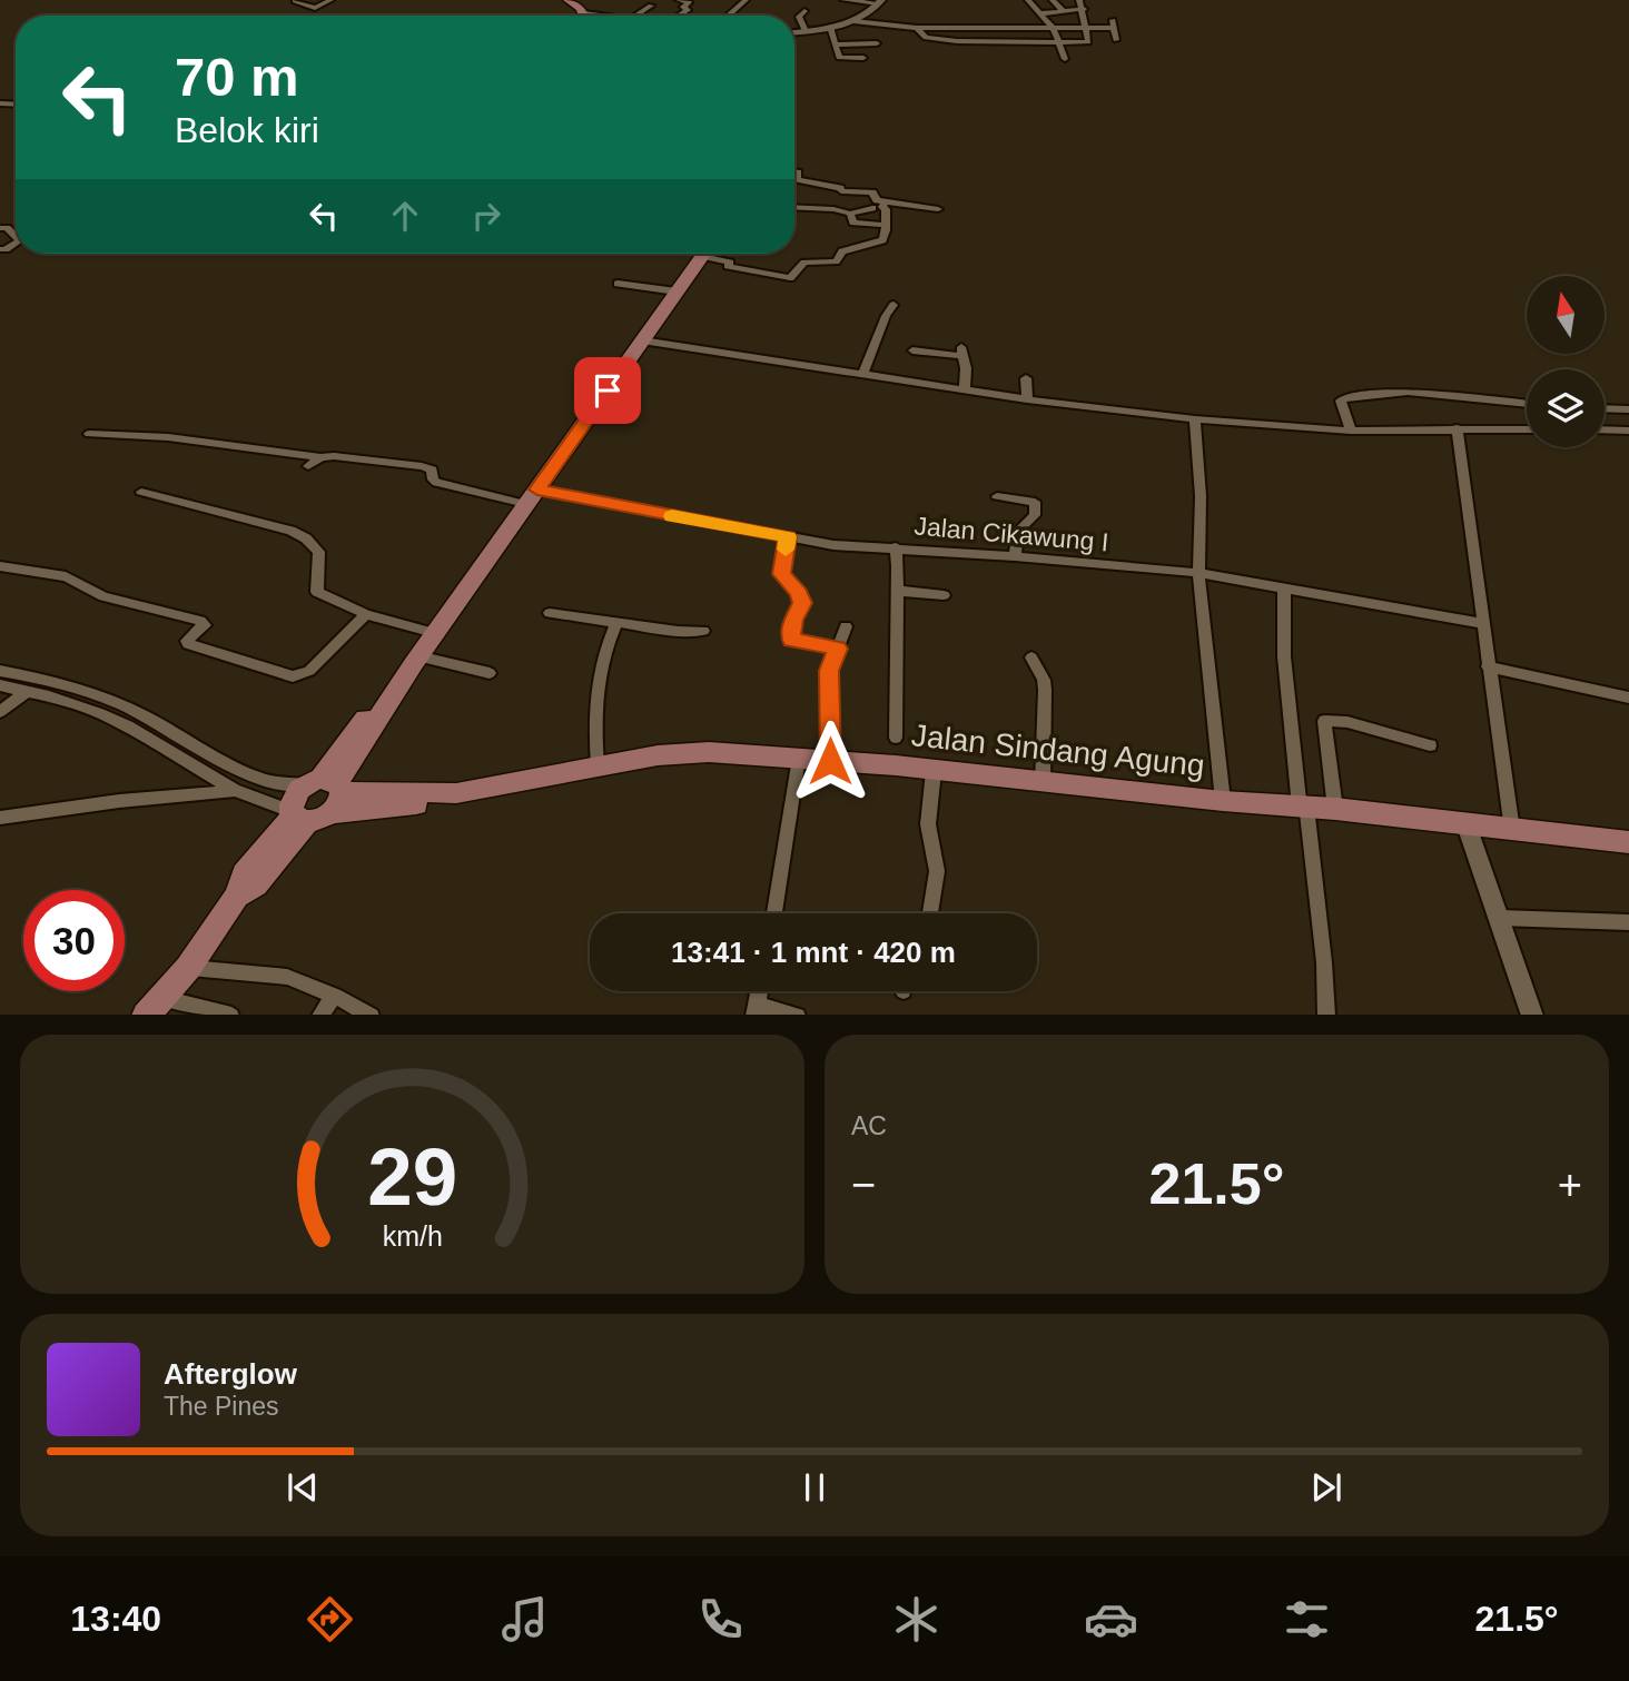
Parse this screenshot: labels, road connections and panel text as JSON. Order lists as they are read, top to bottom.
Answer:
{
  "streets": {
    "main road": ["Jalan Sindang Agung"],
    "street": ["Jalan Cikawung I"]
  },
  "north": "top",
  "page": {
    "turn": ["70 m", "Belok kiri"],
    "limit": "30",
    "trip": "13:41 · 1 mnt · 420 m",
    "tile": "AC",
    "heat": ["−", "21.5°", "+"],
    "song": ["Afterglow", "The Pines"],
    "tabs": ["13:40", "21.5°"],
    "gauge": ["29", "km/h"]
  }
}
